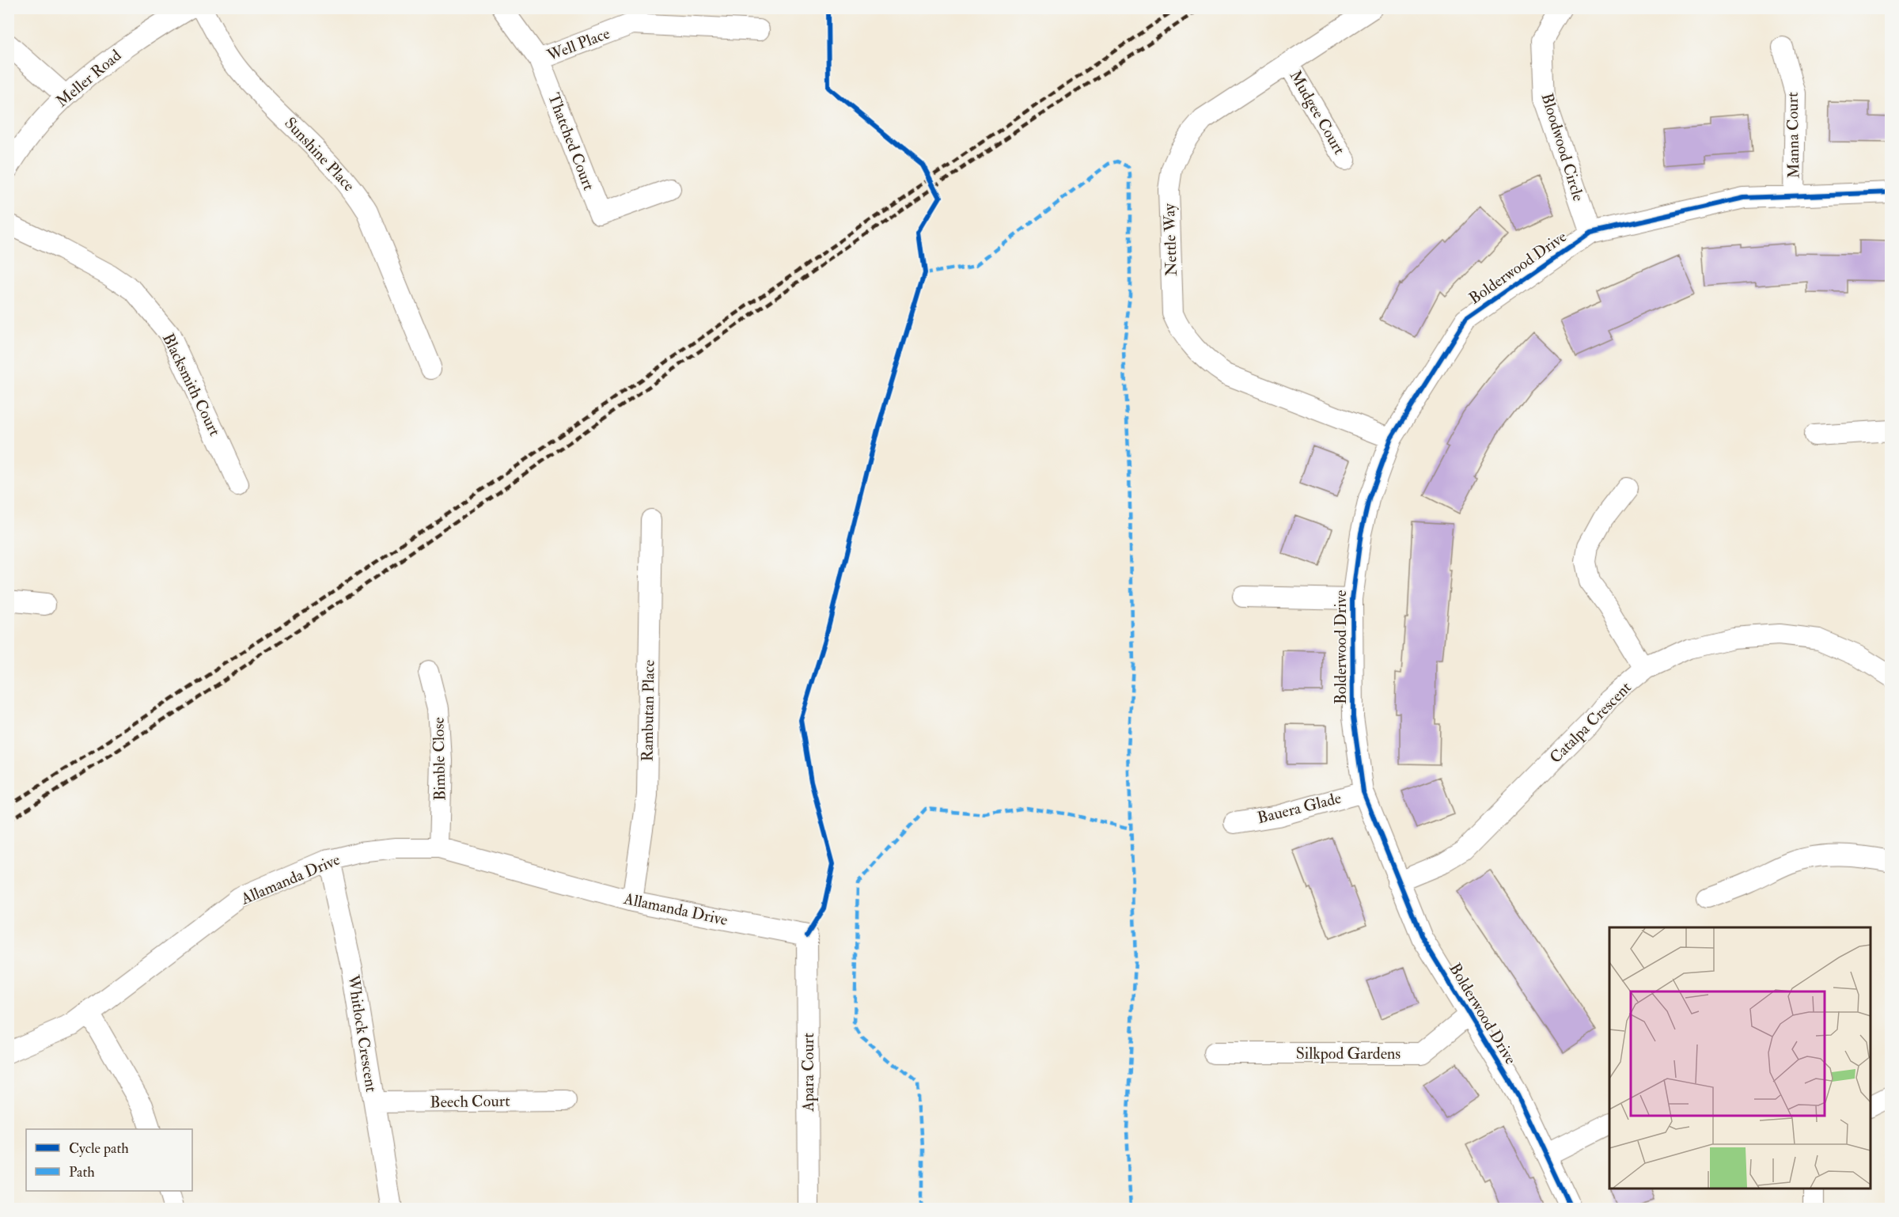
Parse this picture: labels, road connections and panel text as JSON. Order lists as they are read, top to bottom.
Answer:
{
  "streets": {
    "street": [
      "Well Place",
      "Meller Road",
      "Mudgee Court",
      "Manna Court",
      "Thatched Court",
      "Bloodwood Circle",
      "Sunshine Place",
      "Nettle Way",
      "Bolderwood Drive",
      "Blacksmith Court",
      "Rambutan Place",
      "Catalpa Crescent",
      "Bimble Close",
      "Bauera Glade",
      "Allamanda Drive",
      "Whitlock Crescent",
      "Silkpod Gardens",
      "Apara Court",
      "Beech Court"
    ]
  },
  "crossings": [
    ["Well Place", "Thatched Court"],
    ["Mudgee Court", "Nettle Way"],
    ["Manna Court", "Bolderwood Drive"],
    ["Bloodwood Circle", "Bolderwood Drive"],
    ["Nettle Way", "Bolderwood Drive"],
    ["Bolderwood Drive", "Catalpa Crescent"],
    ["Bolderwood Drive", "Bauera Glade"],
    ["Bolderwood Drive", "Silkpod Gardens"],
    ["Rambutan Place", "Allamanda Drive"],
    ["Bimble Close", "Allamanda Drive"],
    ["Allamanda Drive", "Whitlock Crescent"],
    ["Allamanda Drive", "Apara Court"],
    ["Whitlock Crescent", "Beech Court"]
  ],
  "legend": ["Cycle path", "Path"]
}
